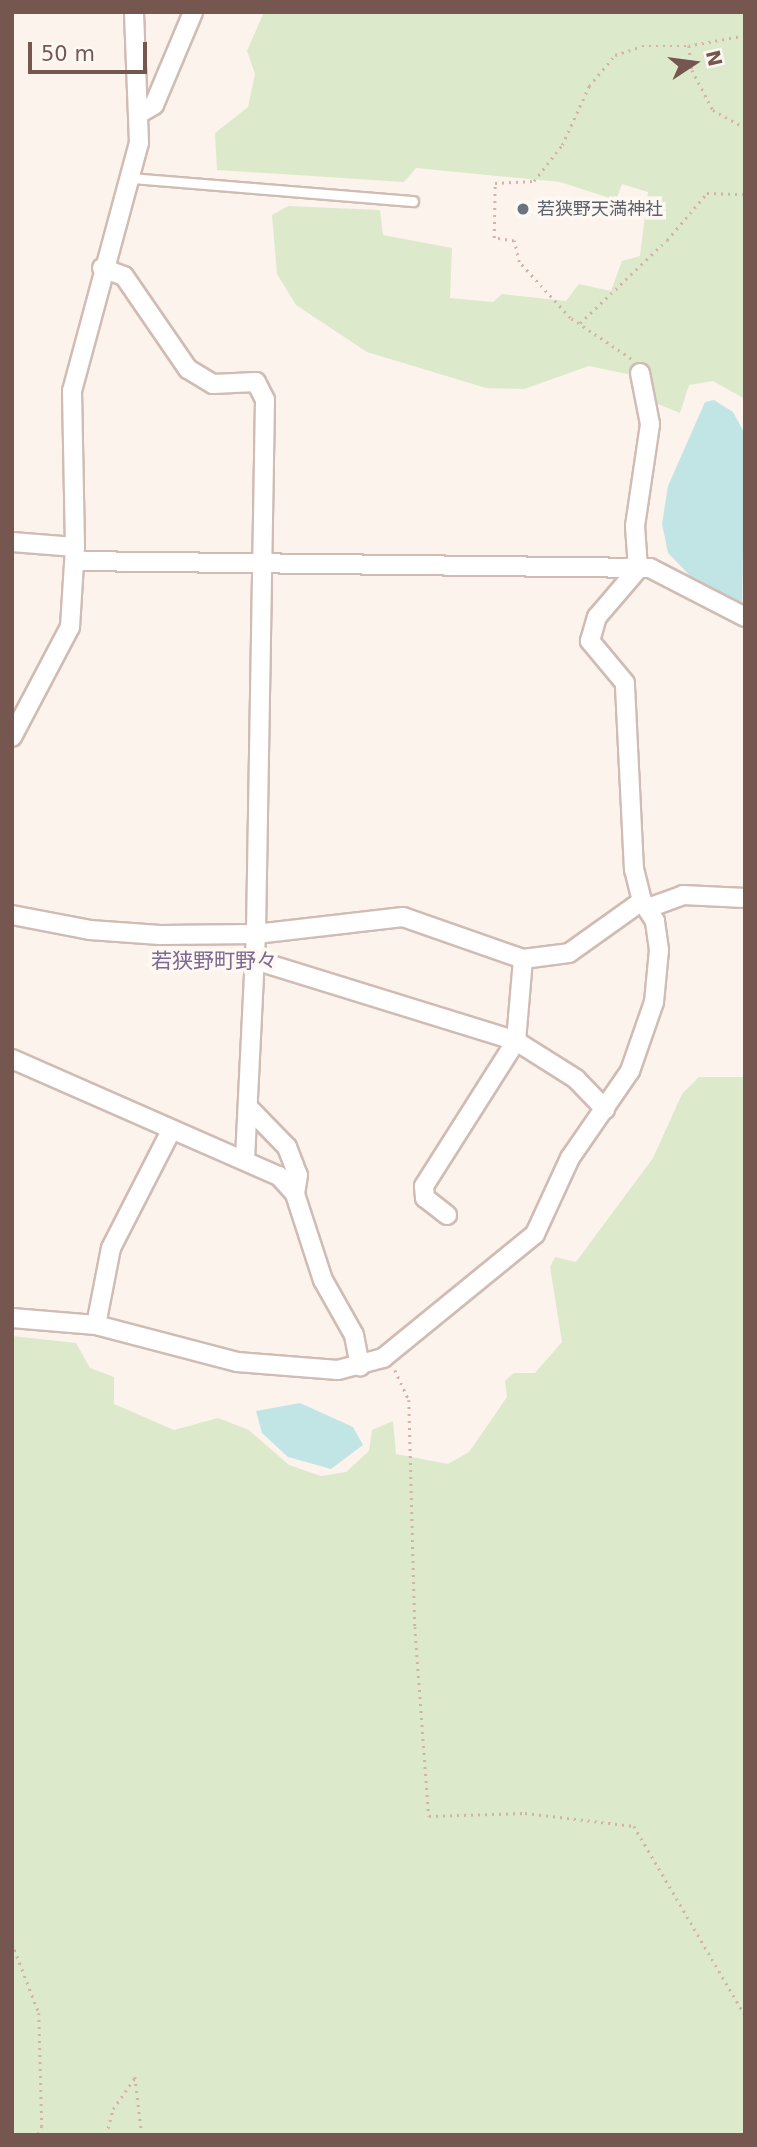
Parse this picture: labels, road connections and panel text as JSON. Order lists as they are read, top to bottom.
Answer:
{
  "districts": ["若狭野町野々"],
  "places": ["若狭野天満神社"],
  "scale_bar": "50 m",
  "north": "right"
}
